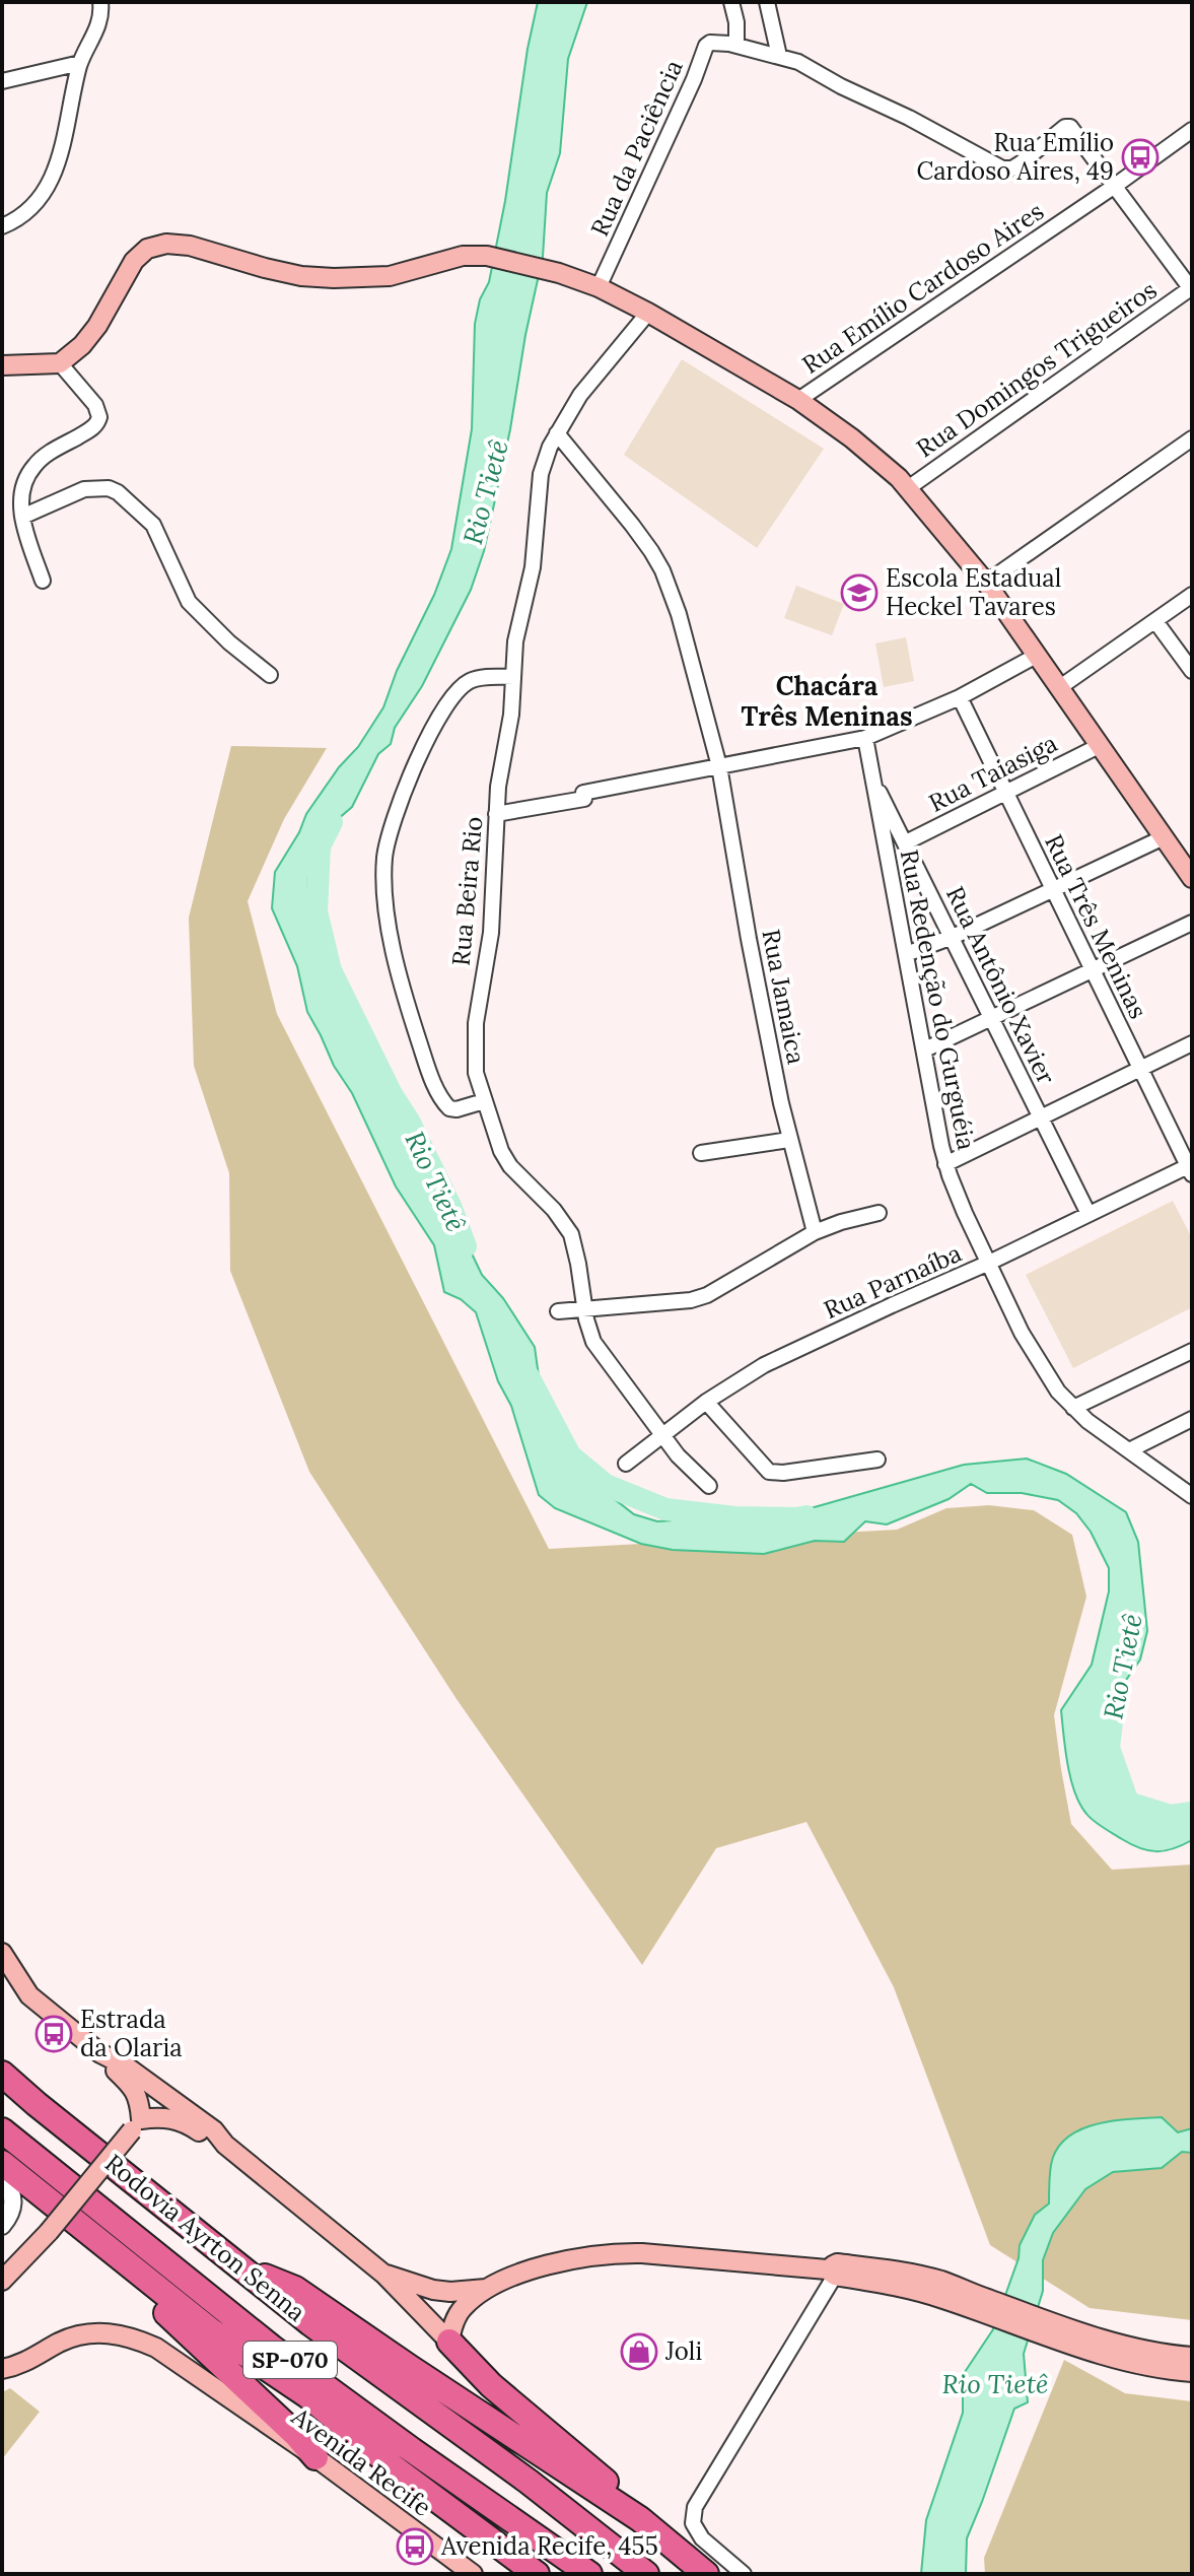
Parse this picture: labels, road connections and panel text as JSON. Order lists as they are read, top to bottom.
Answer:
{
  "streets": {
    "highway": ["Rodovia Ayrton Senna", "SP-070"],
    "main road": ["Avenida Recife"],
    "street": [
      "Rua da Paciência",
      "Rua Emílio Cardoso Aires",
      "Rua Domingos Trigueiros",
      "Rua Taiasiga",
      "Rua Beira Rio",
      "Rua Três Meninas",
      "Rua Antônio Xavier",
      "Rua Jamaica",
      "Rua Redenção do Gurguéia",
      "Rua Parnaíba"
    ]
  },
  "crossings": [
    ["Rua Taiasiga", "Rua Três Meninas"],
    ["Rua Taiasiga", "Rua Antônio Xavier"],
    ["Rua Beira Rio", "Rua Jamaica"],
    ["Rua Beira Rio", "Rua Parnaíba"],
    ["Rua Três Meninas", "Rua Parnaíba"],
    ["Rua Antônio Xavier", "Rua Redenção do Gurguéia"],
    ["Rua Antônio Xavier", "Rua Parnaíba"],
    ["Rua Redenção do Gurguéia", "Rua Parnaíba"]
  ],
  "districts": ["Chacára Três Meninas"],
  "water": ["Rio Tietê"],
  "places": {
    "bus stop": ["Rua Emílio Cardoso Aires, 49", "Estrada da Olaria", "Avenida Recife, 455"],
    "school or university": ["Escola Estadual Heckel Tavares"],
    "shop": ["Joli"]
  }
}
